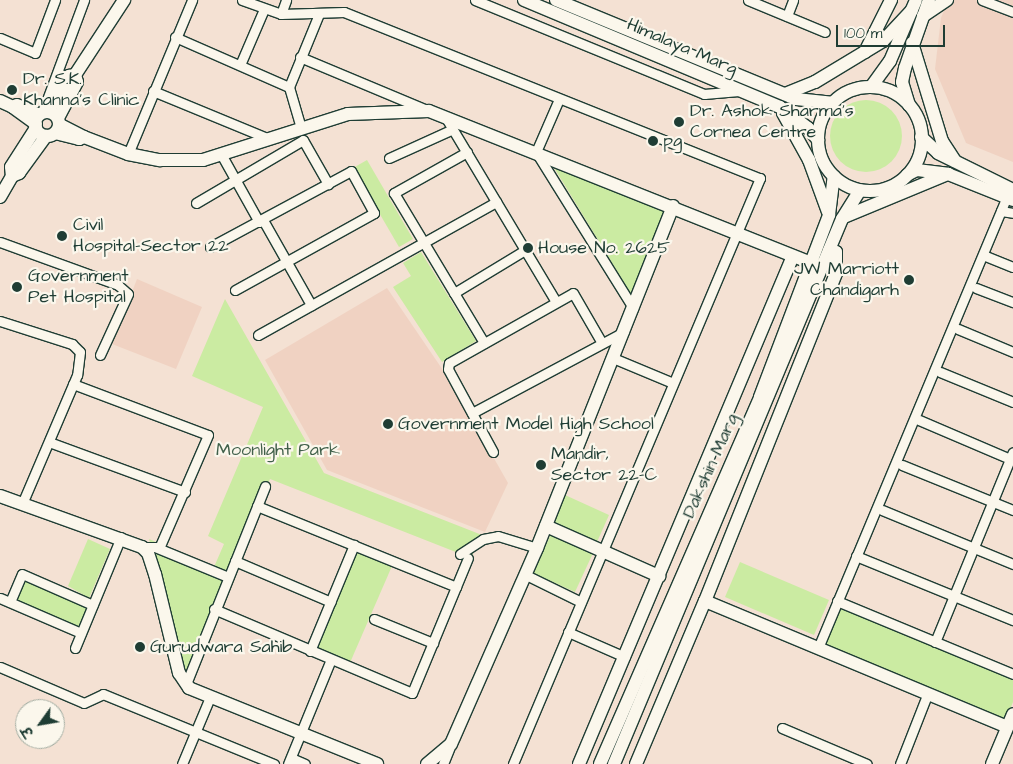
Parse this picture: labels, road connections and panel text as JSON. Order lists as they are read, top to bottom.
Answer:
{
  "streets": {
    "street": ["Himalaya Marg", "Dakshin Marg"]
  },
  "crossings": [
    ["Himalaya Marg", "Dakshin Marg"]
  ],
  "parks": ["Moonlight Park"],
  "places": [
    "Dr. S.K. Khanna's Clinic",
    "Dr. Ashok Sharma's Cornea Centre",
    "pg",
    "Civil Hospital-Sector 22",
    "House No. 2625",
    "JW Marriott Chandigarh",
    "Government Pet Hospital",
    "Government Model High School",
    "Mandir, Sector 22-C",
    "Gurudwara Sahib"
  ],
  "scale_bar": "100 m",
  "north": "bottom left"
}
